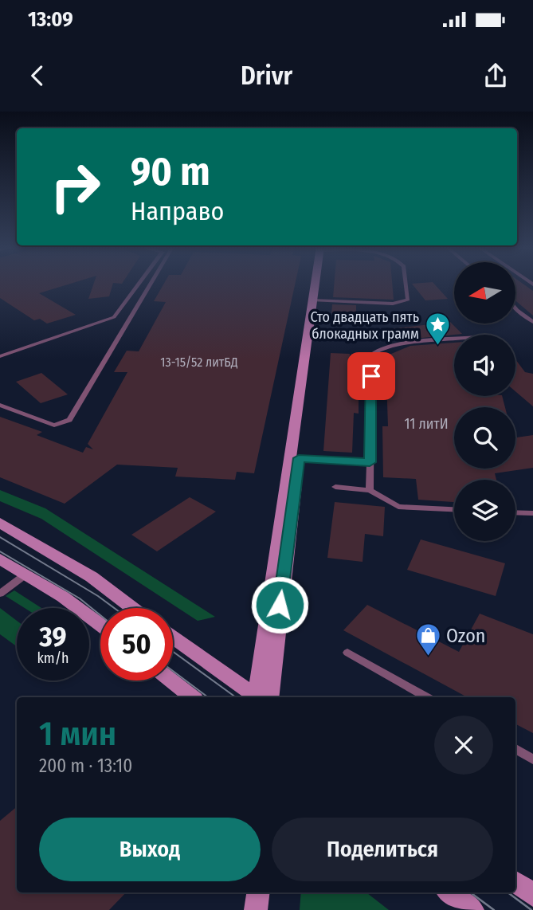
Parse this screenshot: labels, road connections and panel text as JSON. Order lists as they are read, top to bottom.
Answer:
{
  "places": {
    "place": ["Сто двадцать пять блокадных грамм"],
    "shop": ["Ozon"]
  },
  "house_numbers": ["13-15/52 литБД", "11 литИ"],
  "north": "left",
  "page": {
    "status": "13:09",
    "header": "Drivr",
    "turn": ["90 m", "Направо"],
    "speed": "39 km/h",
    "limit": "50",
    "heading": ["1 мин", "200 m · 13:10"],
    "buttons": ["Выход", "Поделиться"]
  }
}
